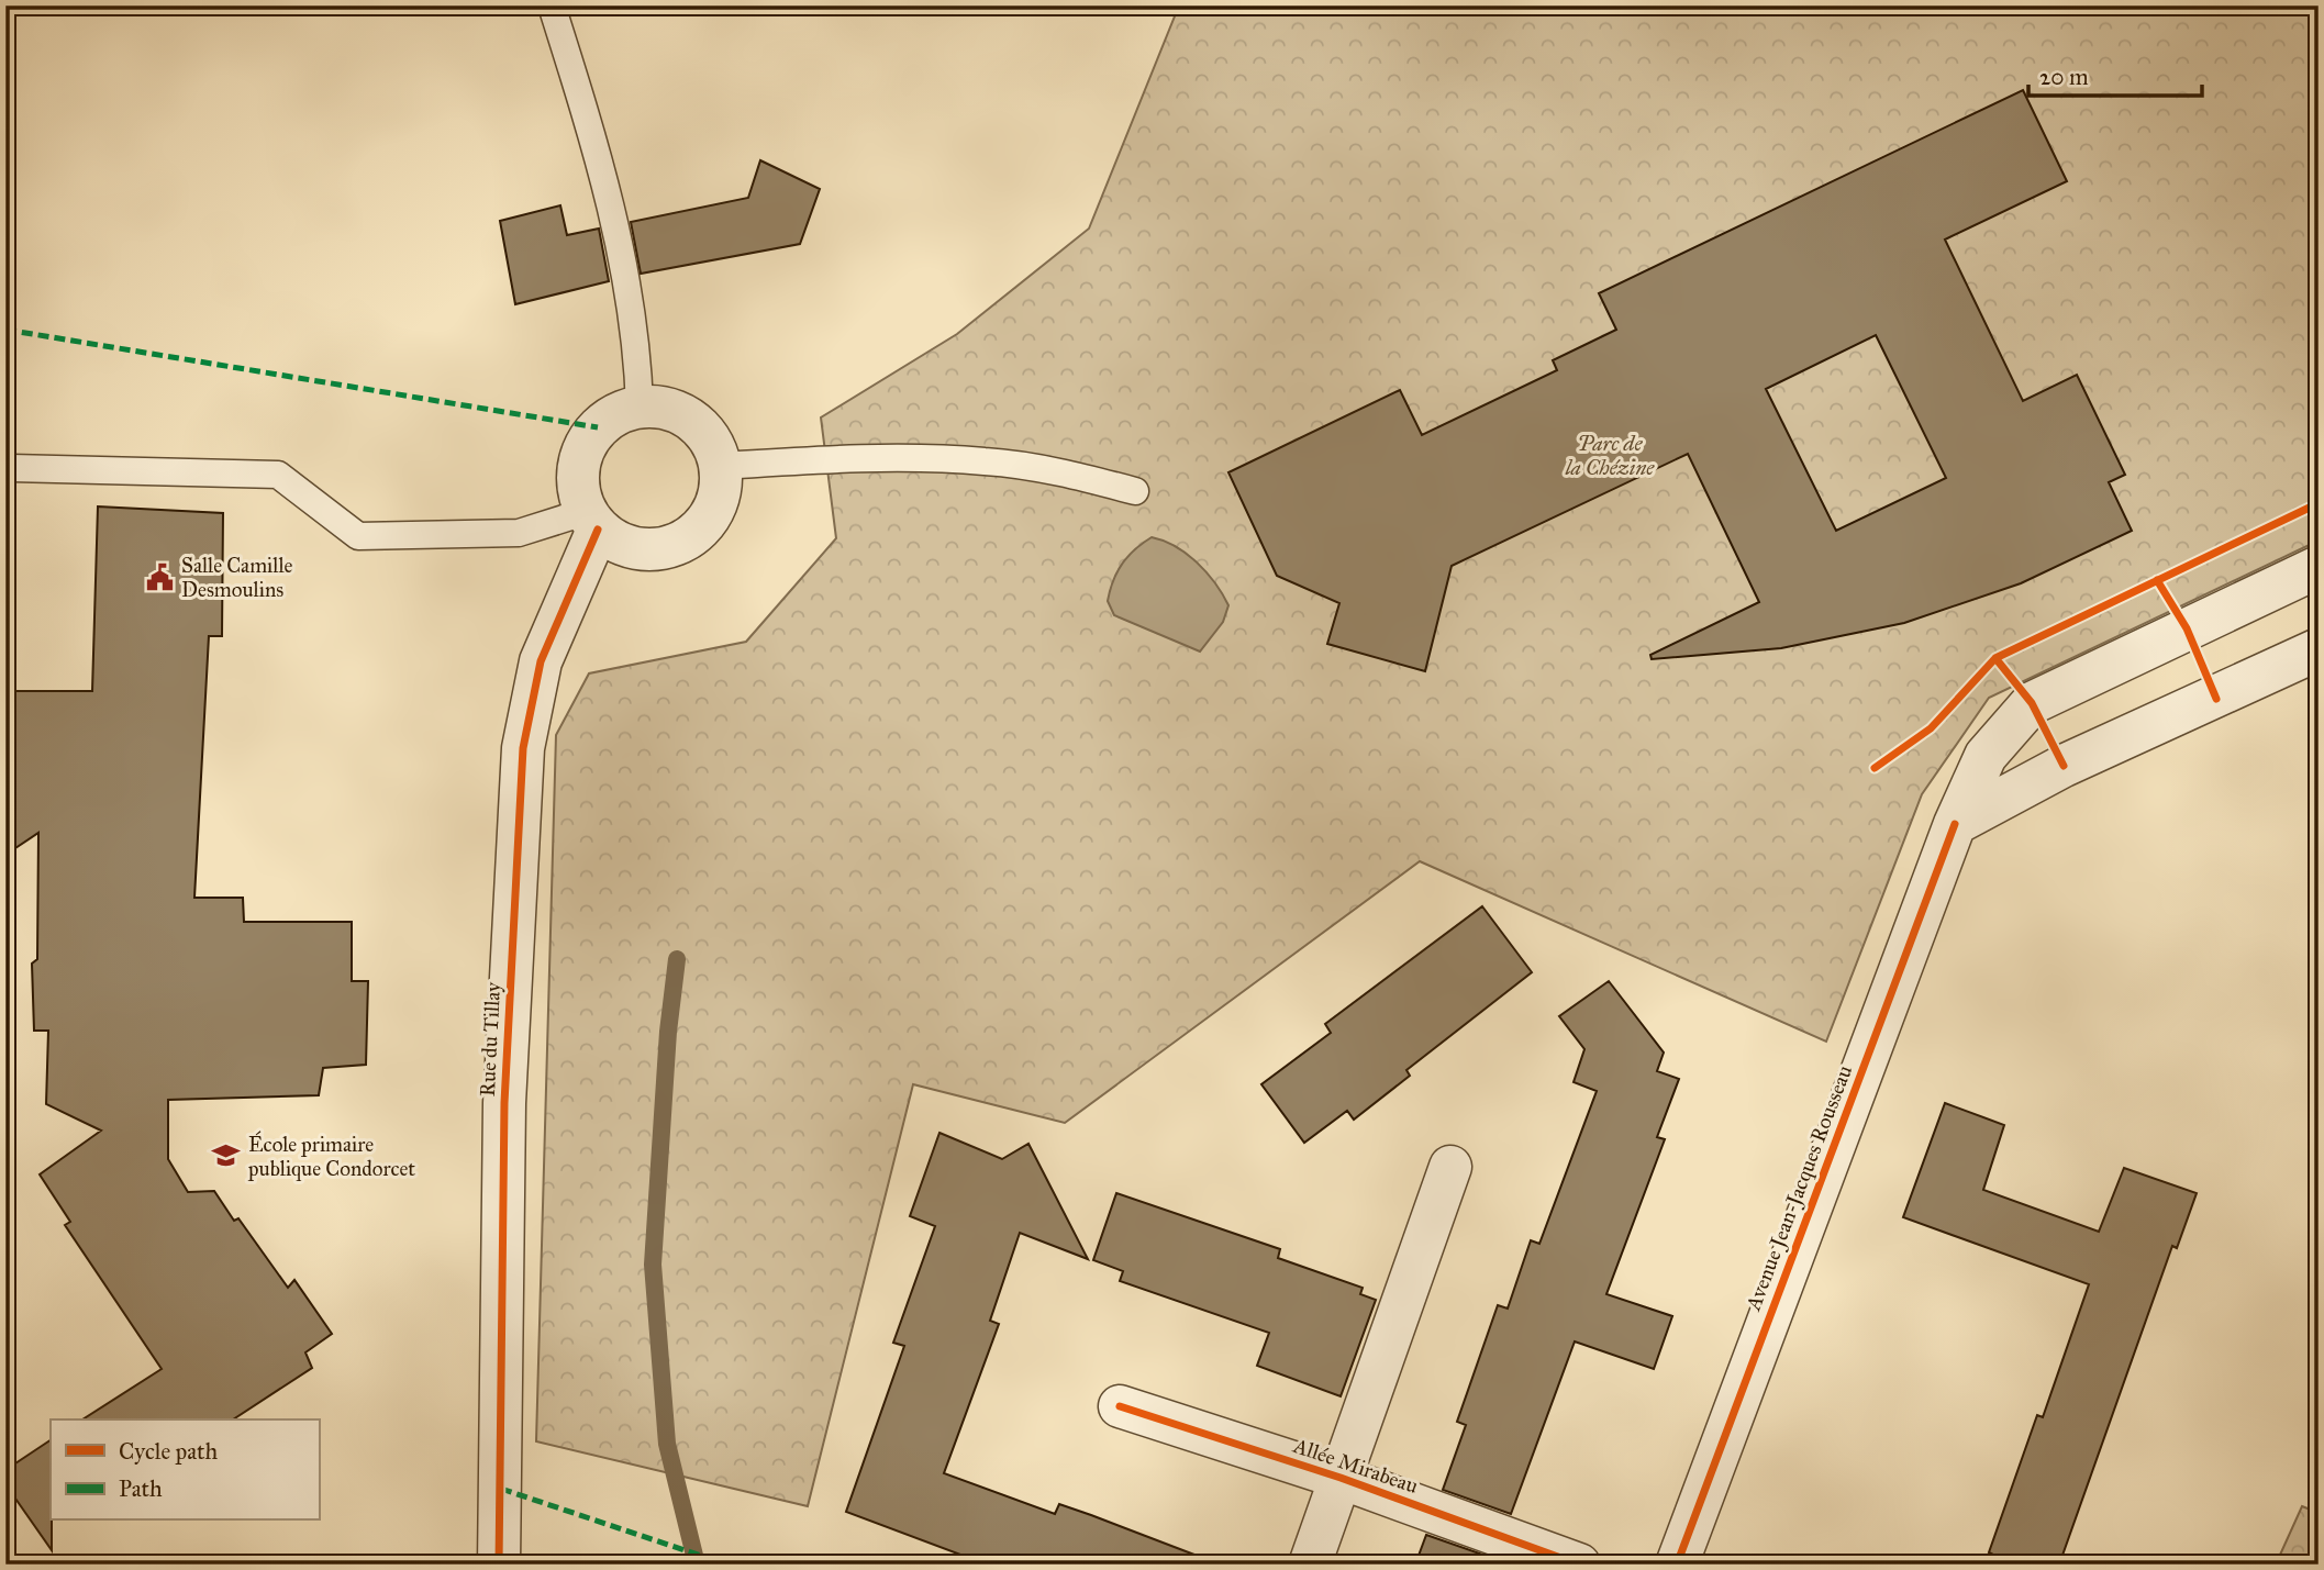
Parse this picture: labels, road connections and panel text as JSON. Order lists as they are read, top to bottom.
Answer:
{
  "streets": {
    "street": ["Rue du Tillay", "Avenue Jean-Jacques Rousseau", "Allée Mirabeau"]
  },
  "parks": ["Parc de la Chézine"],
  "places": {
    "public building": ["Salle Camille Desmoulins"],
    "school or university": ["École primaire publique Condorcet"]
  },
  "legend": ["Cycle path", "Path"],
  "scale_bar": "20 m"
}
